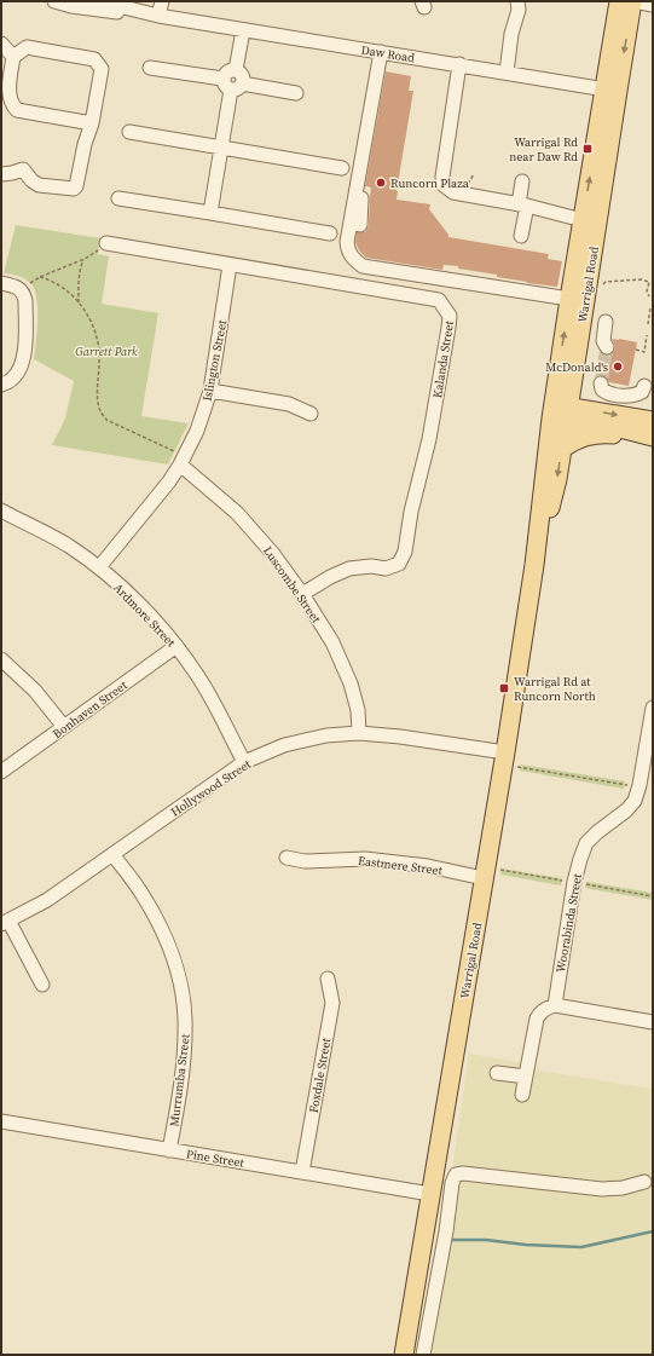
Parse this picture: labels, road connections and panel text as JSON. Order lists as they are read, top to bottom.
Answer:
{
  "streets": {
    "main road": ["Warrigal Road"],
    "street": [
      "Daw Road",
      "Kalanda Street",
      "Islington Street",
      "Luscombe Street",
      "Ardmore Street",
      "Bonhaven Street",
      "Hollywood Street",
      "Eastmere Street",
      "Woorabinda Street",
      "Foxdale Street",
      "Murrumba Street",
      "Pine Street"
    ]
  },
  "crossings": [
    ["Daw Road", "Warrigal Road"],
    ["Warrigal Road", "Hollywood Street"],
    ["Warrigal Road", "Eastmere Street"],
    ["Warrigal Road", "Pine Street"],
    ["Kalanda Street", "Islington Street"],
    ["Kalanda Street", "Luscombe Street"],
    ["Islington Street", "Luscombe Street"],
    ["Islington Street", "Ardmore Street"],
    ["Luscombe Street", "Hollywood Street"],
    ["Ardmore Street", "Bonhaven Street"],
    ["Ardmore Street", "Hollywood Street"],
    ["Hollywood Street", "Murrumba Street"],
    ["Foxdale Street", "Pine Street"],
    ["Murrumba Street", "Pine Street"]
  ],
  "parks": ["Garrett Park"],
  "places": {
    "transit": ["Warrigal Rd near Daw Rd", "Warrigal Rd at Runcorn North"],
    "other": ["Runcorn Plaza", "McDonald's"]
  }
}
